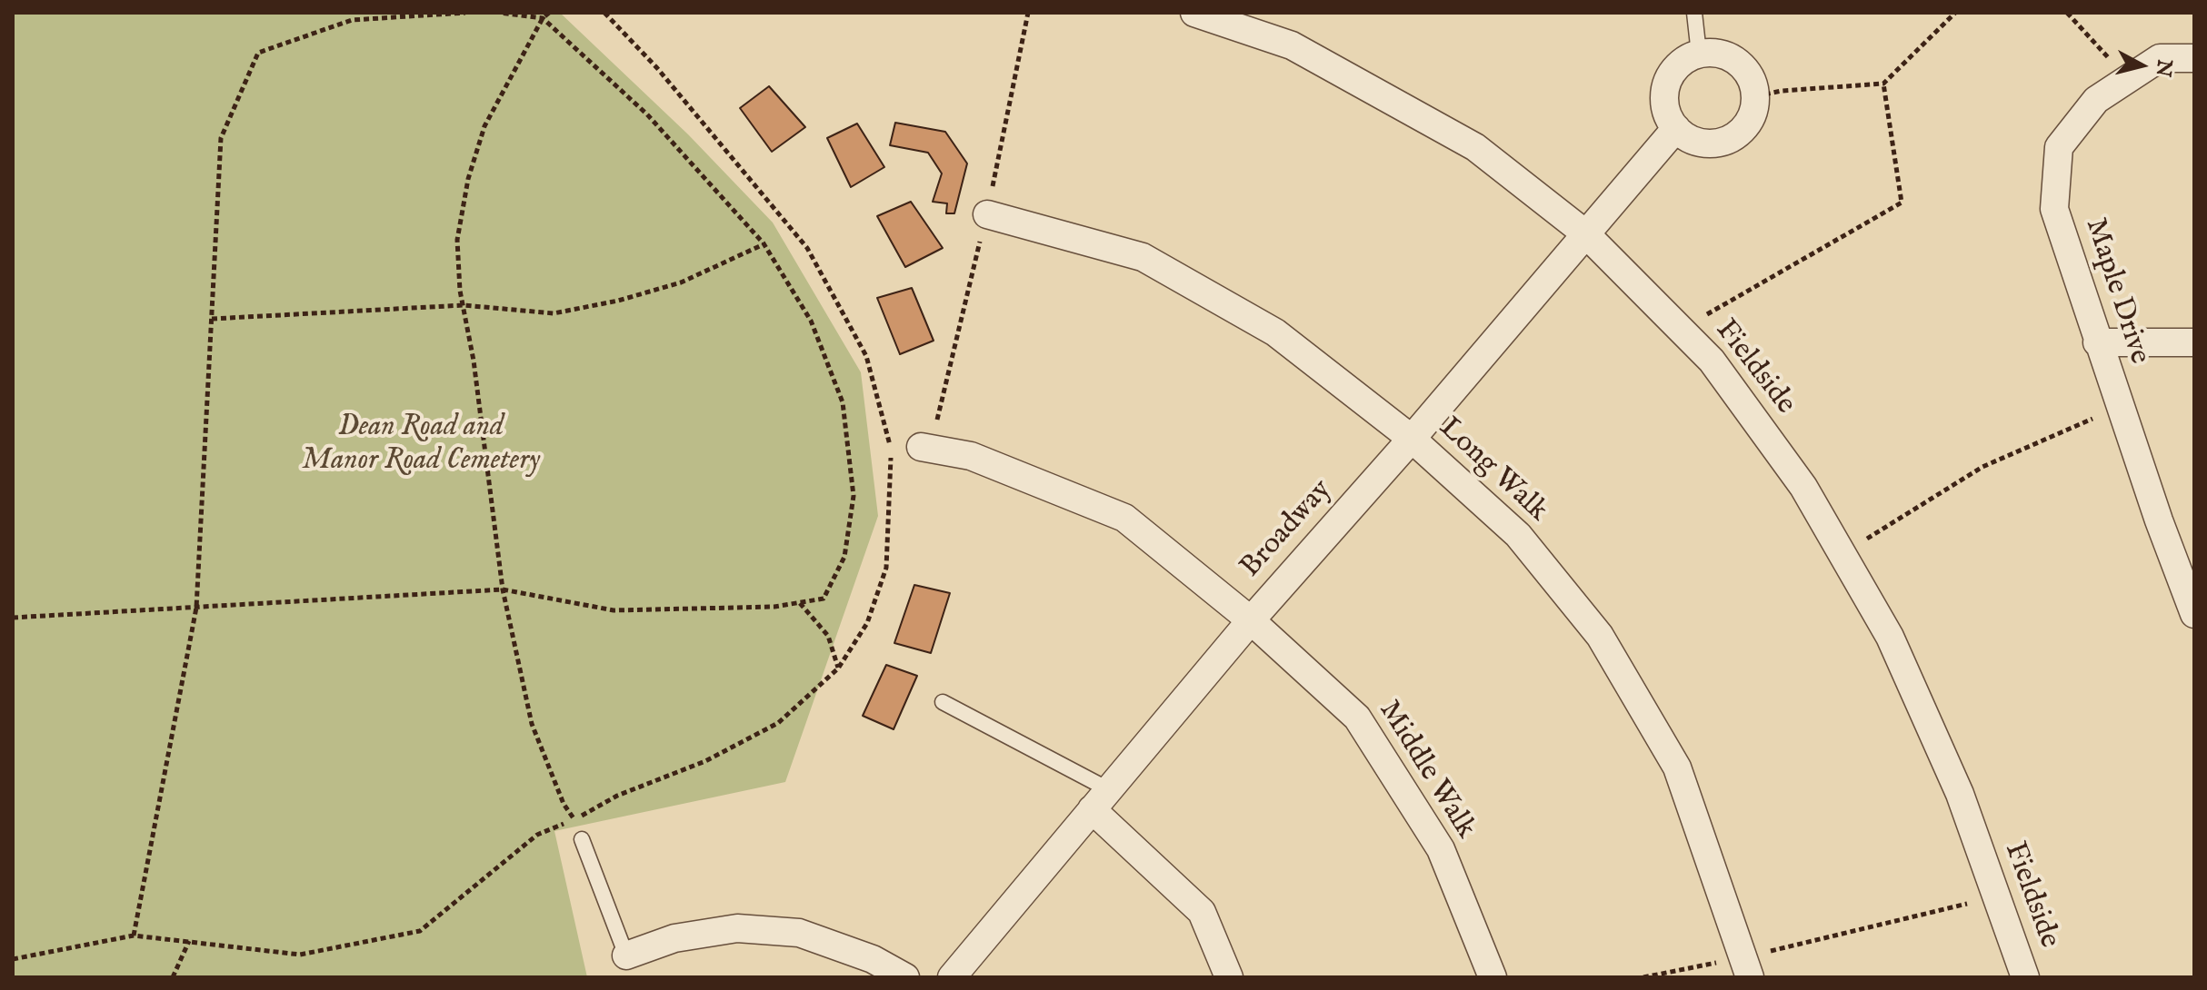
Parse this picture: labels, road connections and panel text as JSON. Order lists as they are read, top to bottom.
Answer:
{
  "streets": {
    "street": [
      "Maple Drive",
      "Fieldside",
      "Long Walk",
      "Broadway",
      "Middle Walk"
    ]
  },
  "crossings": [
    ["Fieldside", "Broadway"],
    ["Long Walk", "Broadway"],
    ["Broadway", "Middle Walk"]
  ],
  "parks": ["Dean Road and Manor Road Cemetery"],
  "north": "right"
}
